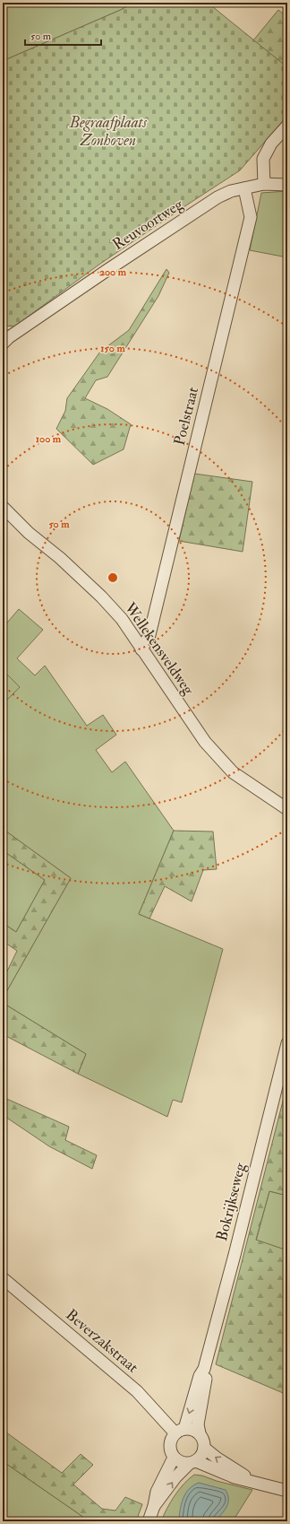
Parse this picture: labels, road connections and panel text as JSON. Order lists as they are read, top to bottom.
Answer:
{
  "streets": {
    "street": [
      "Reuvoortweg",
      "Poelstraat",
      "Wellekensveldweg",
      "Bokrijkseweg",
      "Beverzakstraat"
    ]
  },
  "crossings": [
    ["Reuvoortweg", "Poelstraat"],
    ["Poelstraat", "Wellekensveldweg"],
    ["Bokrijkseweg", "Beverzakstraat"]
  ],
  "parks": ["Begraafplaats Zonhoven"],
  "scale_bar": "50 m",
  "rings": [
    "200 m",
    "150 m",
    "100 m",
    "50 m"
  ]
}
